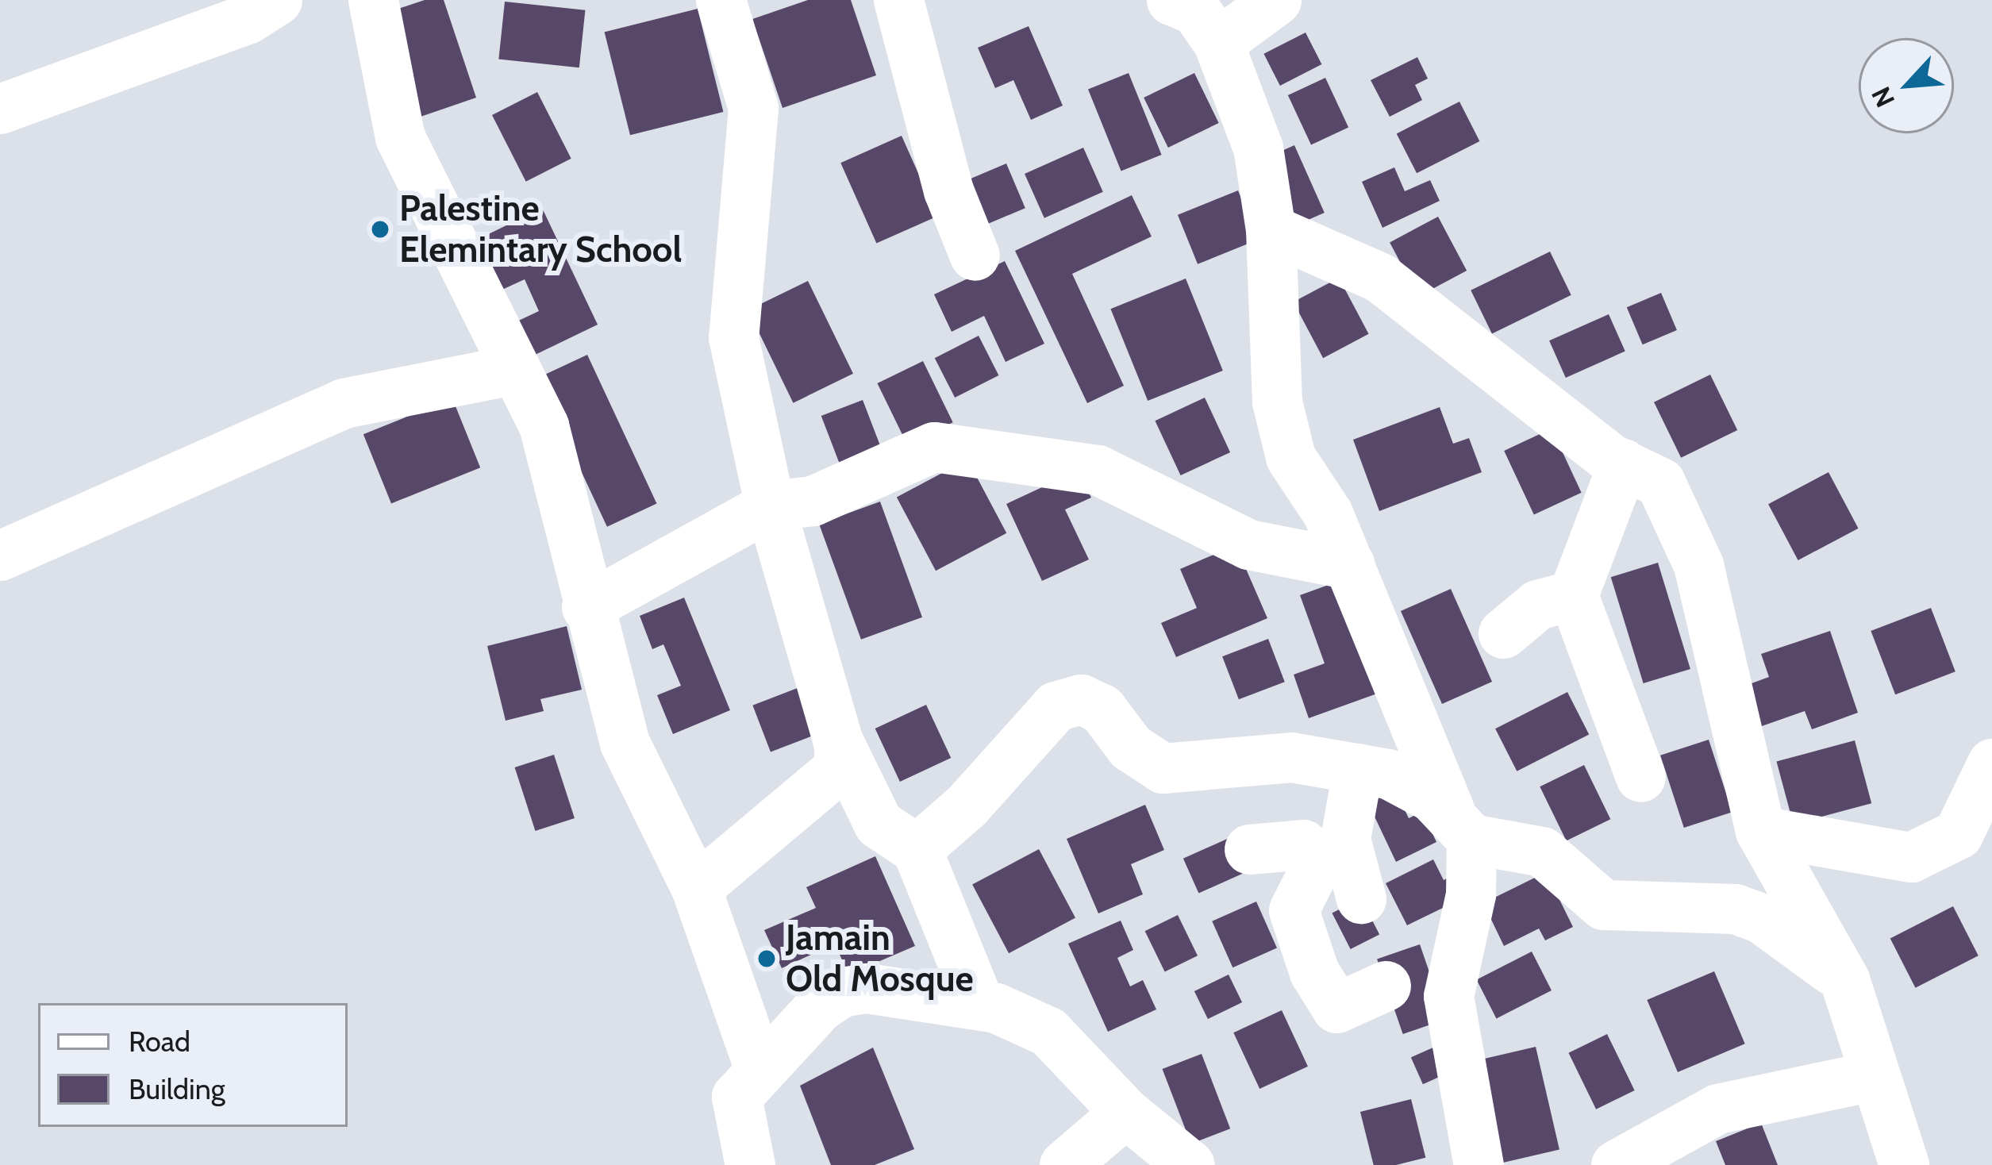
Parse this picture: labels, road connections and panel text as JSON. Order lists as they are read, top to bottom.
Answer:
{
  "places": ["Palestine Elemintary School", "Jamain Old Mosque"],
  "legend": ["Road", "Building"],
  "north": "bottom left"
}
